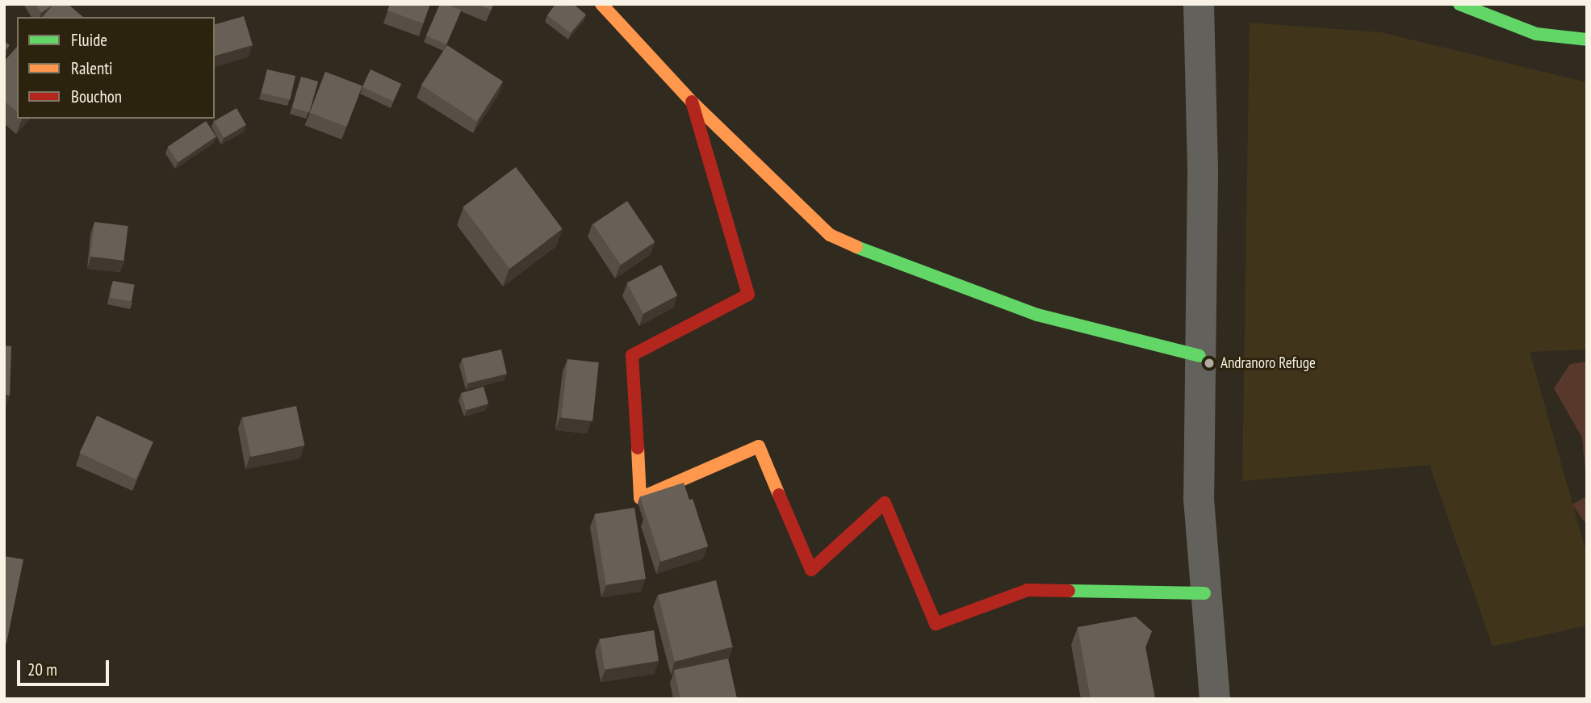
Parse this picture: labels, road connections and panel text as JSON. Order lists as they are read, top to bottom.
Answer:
{
  "places": ["Andranoro Refuge"],
  "legend": ["Fluide", "Ralenti", "Bouchon"],
  "scale_bar": "20 m"
}
